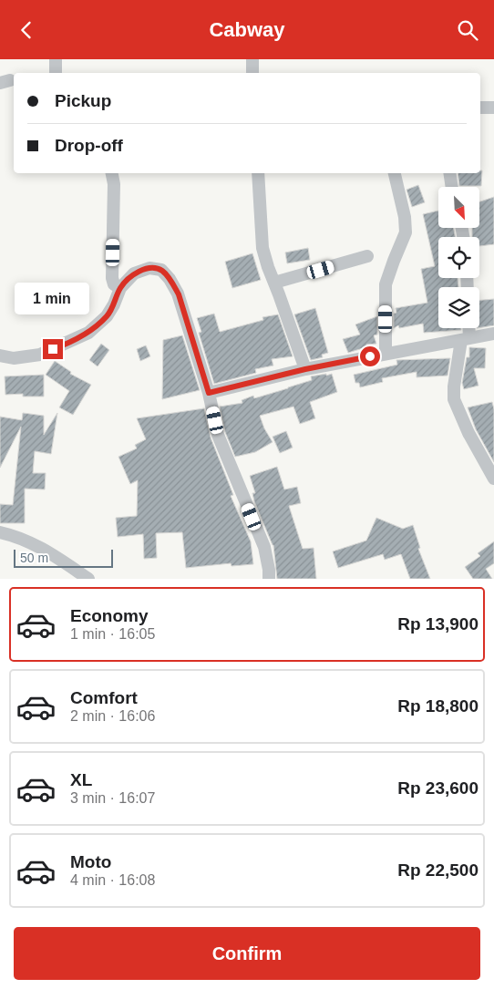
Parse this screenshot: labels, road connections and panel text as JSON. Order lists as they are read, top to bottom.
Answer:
{
  "scale_bar": "50 m",
  "north": "bottom right",
  "page": {
    "header": "Cabway",
    "banner": ["Pickup", "Drop-off"],
    "bubble": "1 min",
    "scale": "50 m",
    "list": [
      {
        "name": "Economy",
        "note": "1 min · 16:05",
        "value": "Rp 13,900"
      },
      {
        "name": "Comfort",
        "note": "2 min · 16:06",
        "value": "Rp 18,800"
      },
      {
        "name": "XL",
        "note": "3 min · 16:07",
        "value": "Rp 23,600"
      },
      {
        "name": "Moto",
        "note": "4 min · 16:08",
        "value": "Rp 22,500"
      }
    ],
    "buttons": "Confirm"
  }
}
